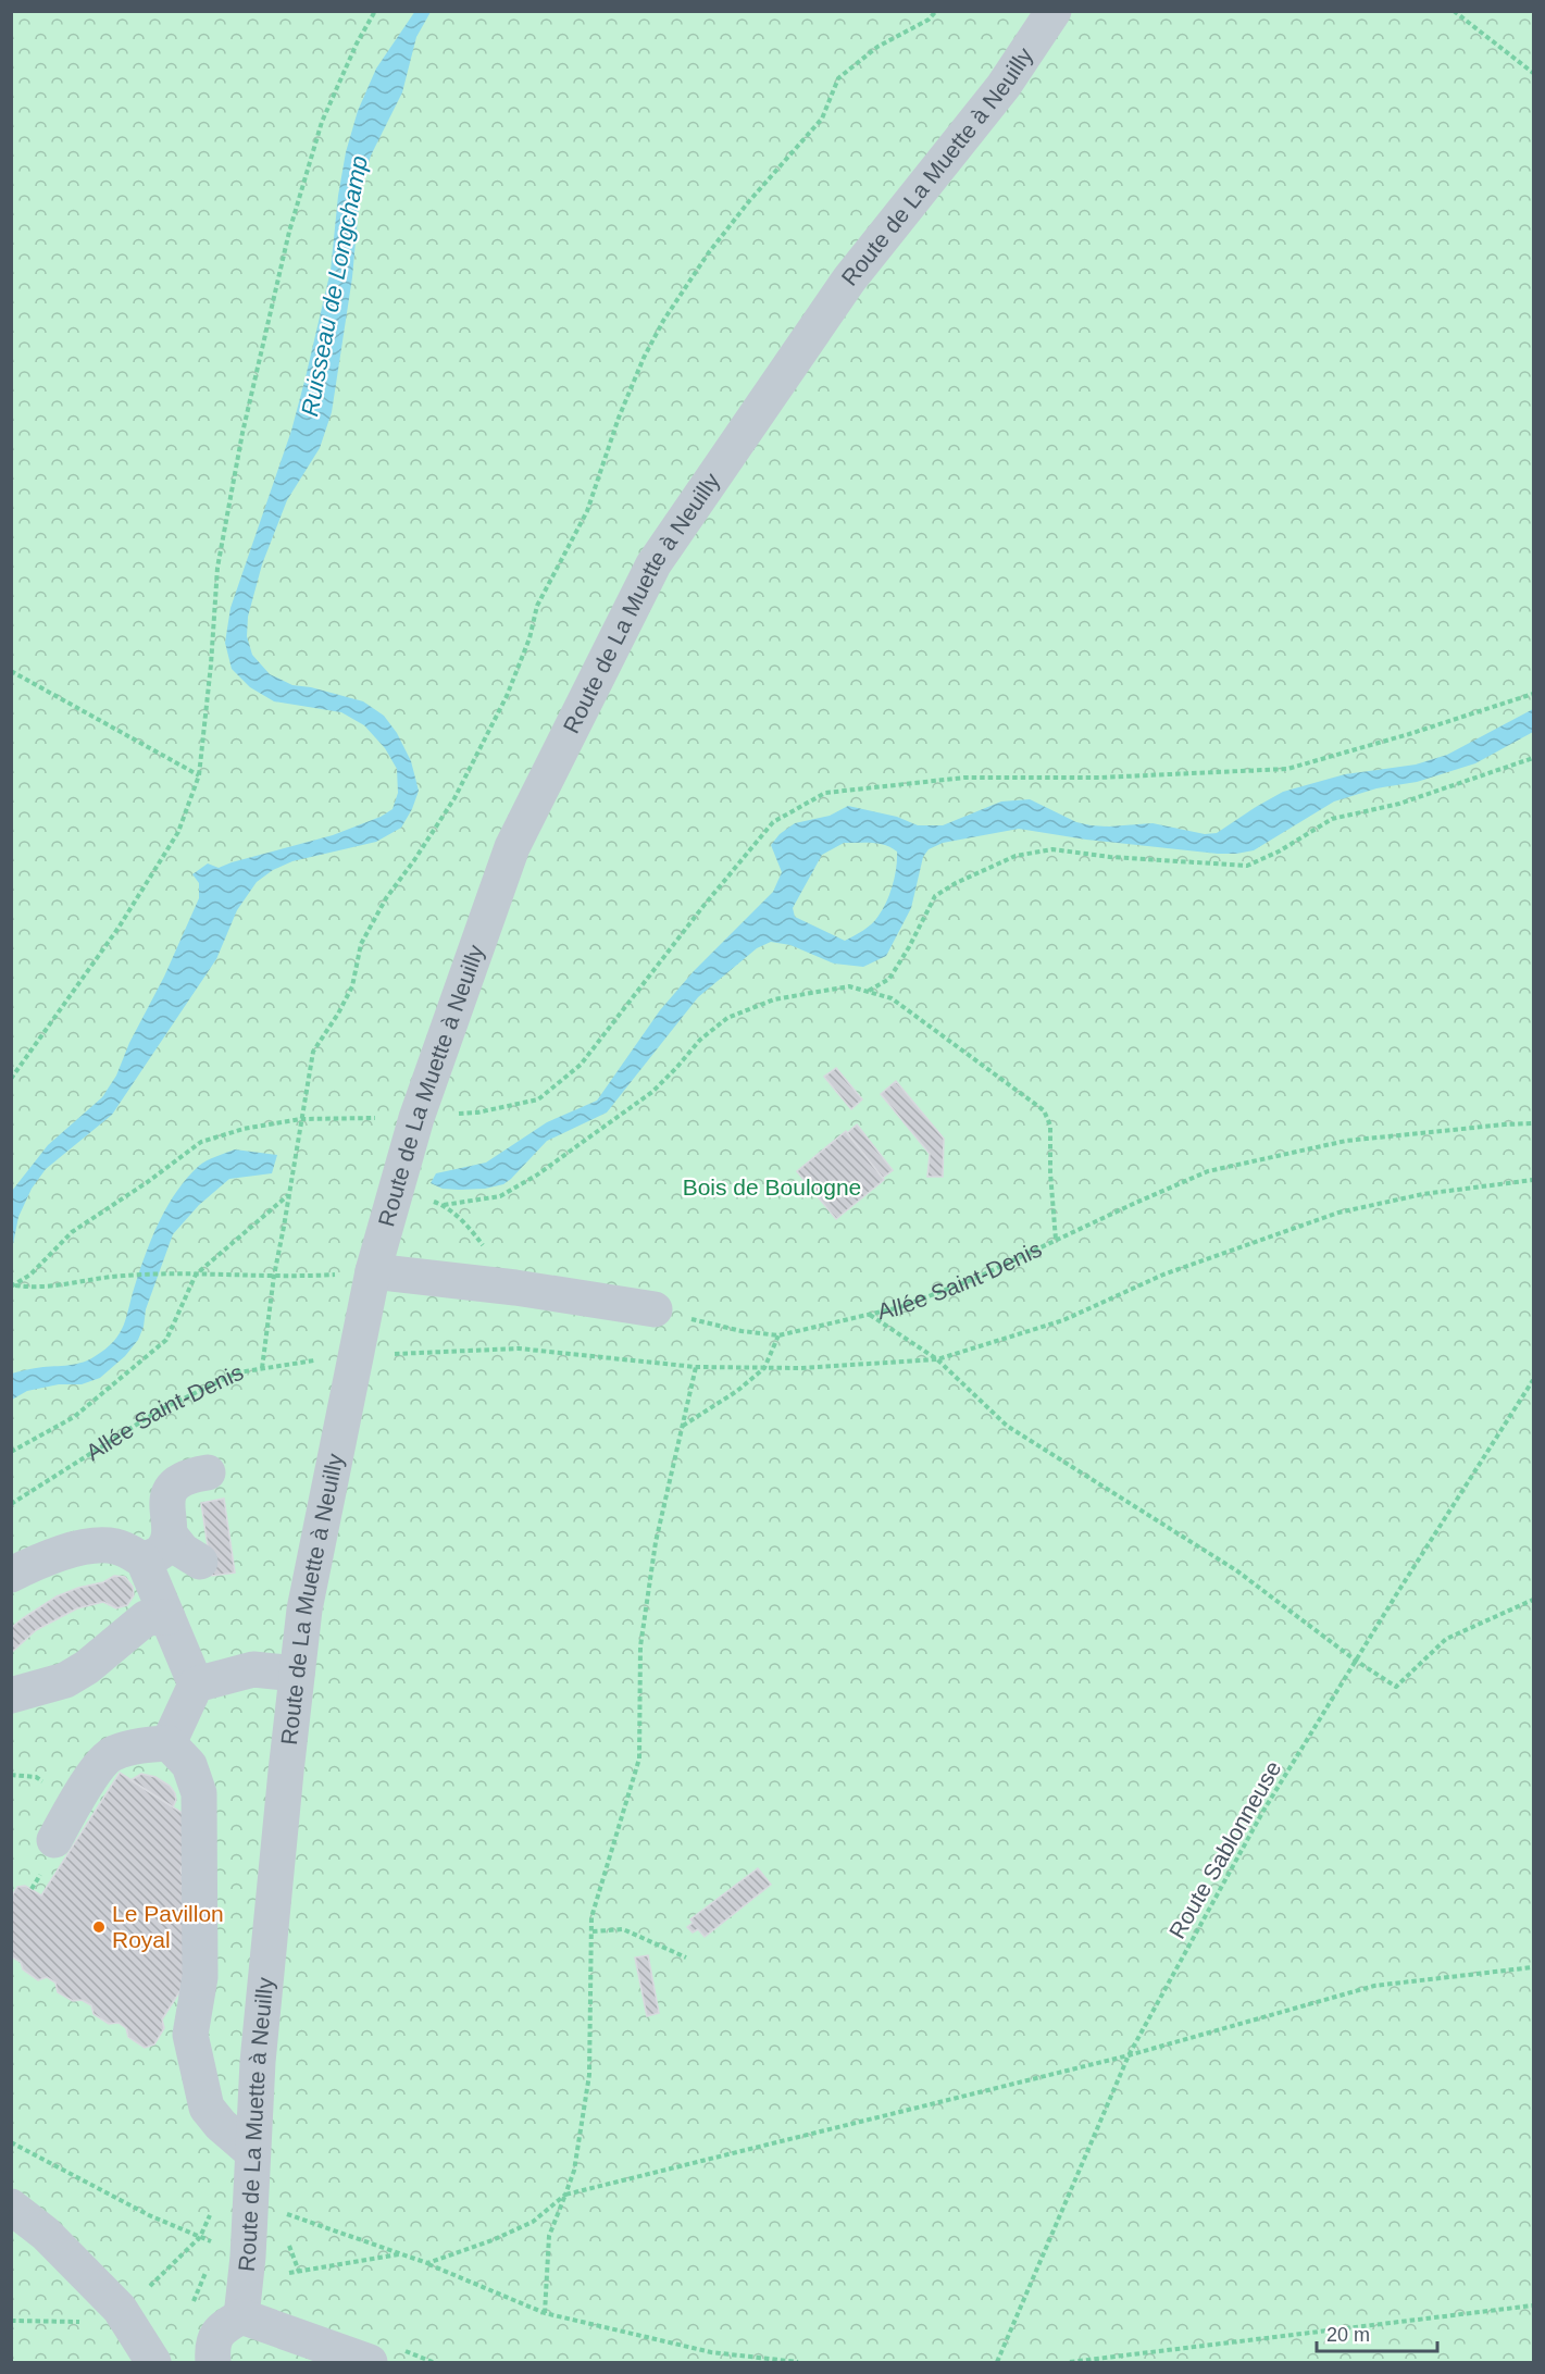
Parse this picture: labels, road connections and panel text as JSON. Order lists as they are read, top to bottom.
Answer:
{
  "streets": {
    "street": ["Route de La Muette à Neuilly"],
    "path": ["Allée Saint-Denis", "Route Sablonneuse"]
  },
  "water": ["Ruisseau de Longchamp"],
  "parks": ["Bois de Boulogne"],
  "places": ["Le Pavillon Royal"],
  "scale_bar": "20 m"
}
